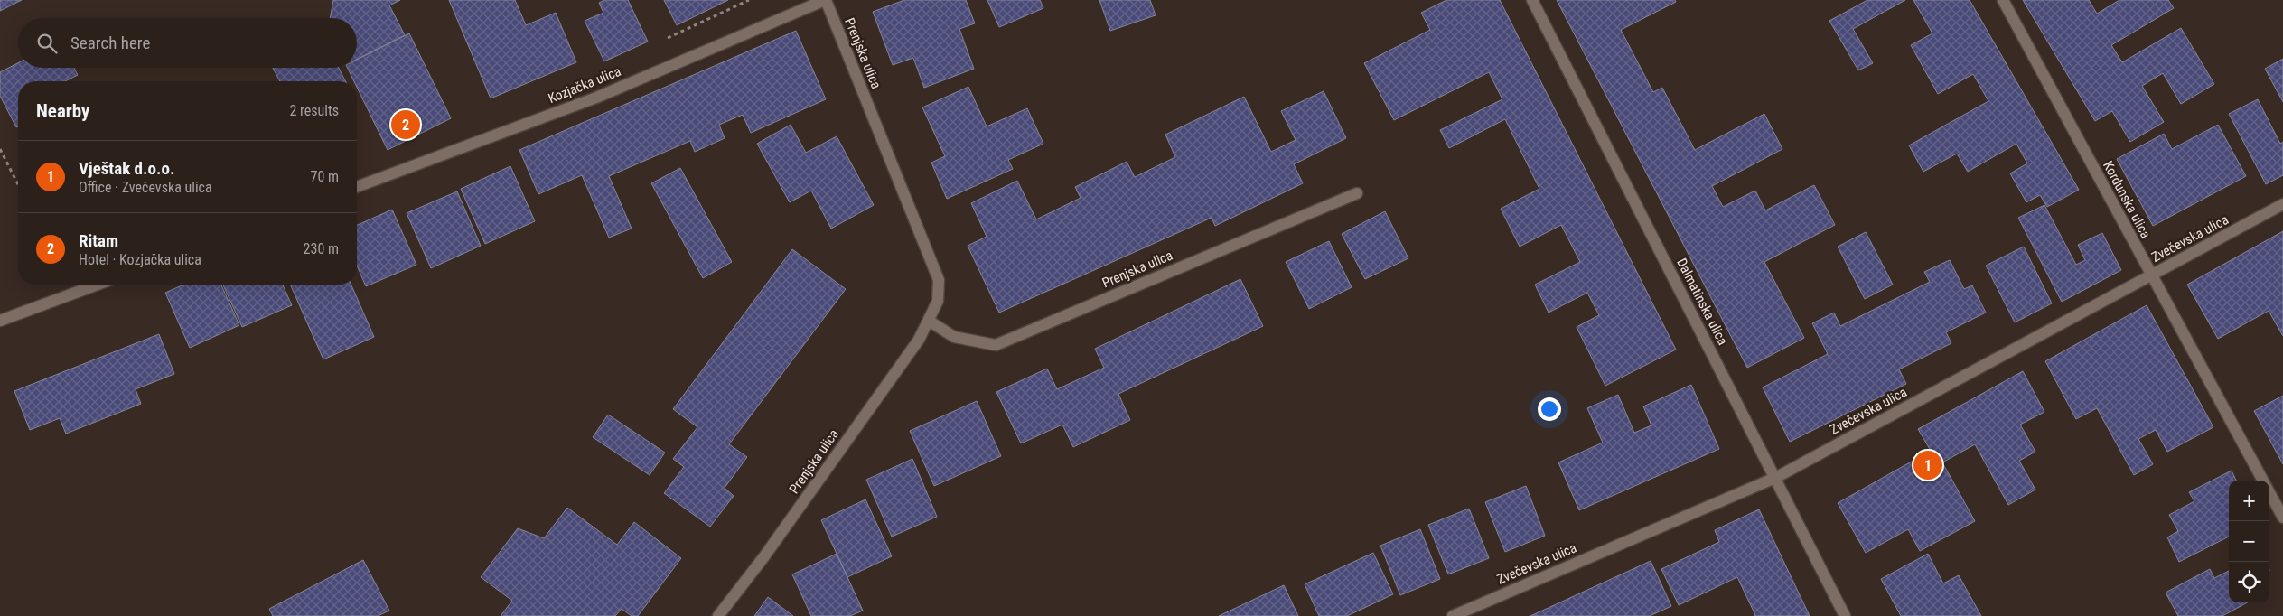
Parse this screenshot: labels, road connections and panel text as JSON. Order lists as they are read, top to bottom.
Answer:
{
  "streets": {
    "street": [
      "Prenjska ulica",
      "Kozjačka ulica",
      "Kordunska ulica",
      "Zvečevska ulica",
      "Dalmatinska ulica"
    ]
  },
  "crossings": [
    ["Prenjska ulica", "Kozjačka ulica"],
    ["Kordunska ulica", "Zvečevska ulica"],
    ["Zvečevska ulica", "Dalmatinska ulica"]
  ],
  "page": {
    "search": "Search here",
    "heading": ["Nearby", "2 results"],
    "pins": ["2", "1"],
    "list": [
      {
        "mark": "1",
        "name": "Vještak d.o.o.",
        "note": "Office · Zvečevska ulica",
        "value": "70 m"
      },
      {
        "mark": "2",
        "name": "Ritam",
        "note": "Hotel · Kozjačka ulica",
        "value": "230 m"
      }
    ],
    "map_buttons": ["+", "−"]
  }
}
